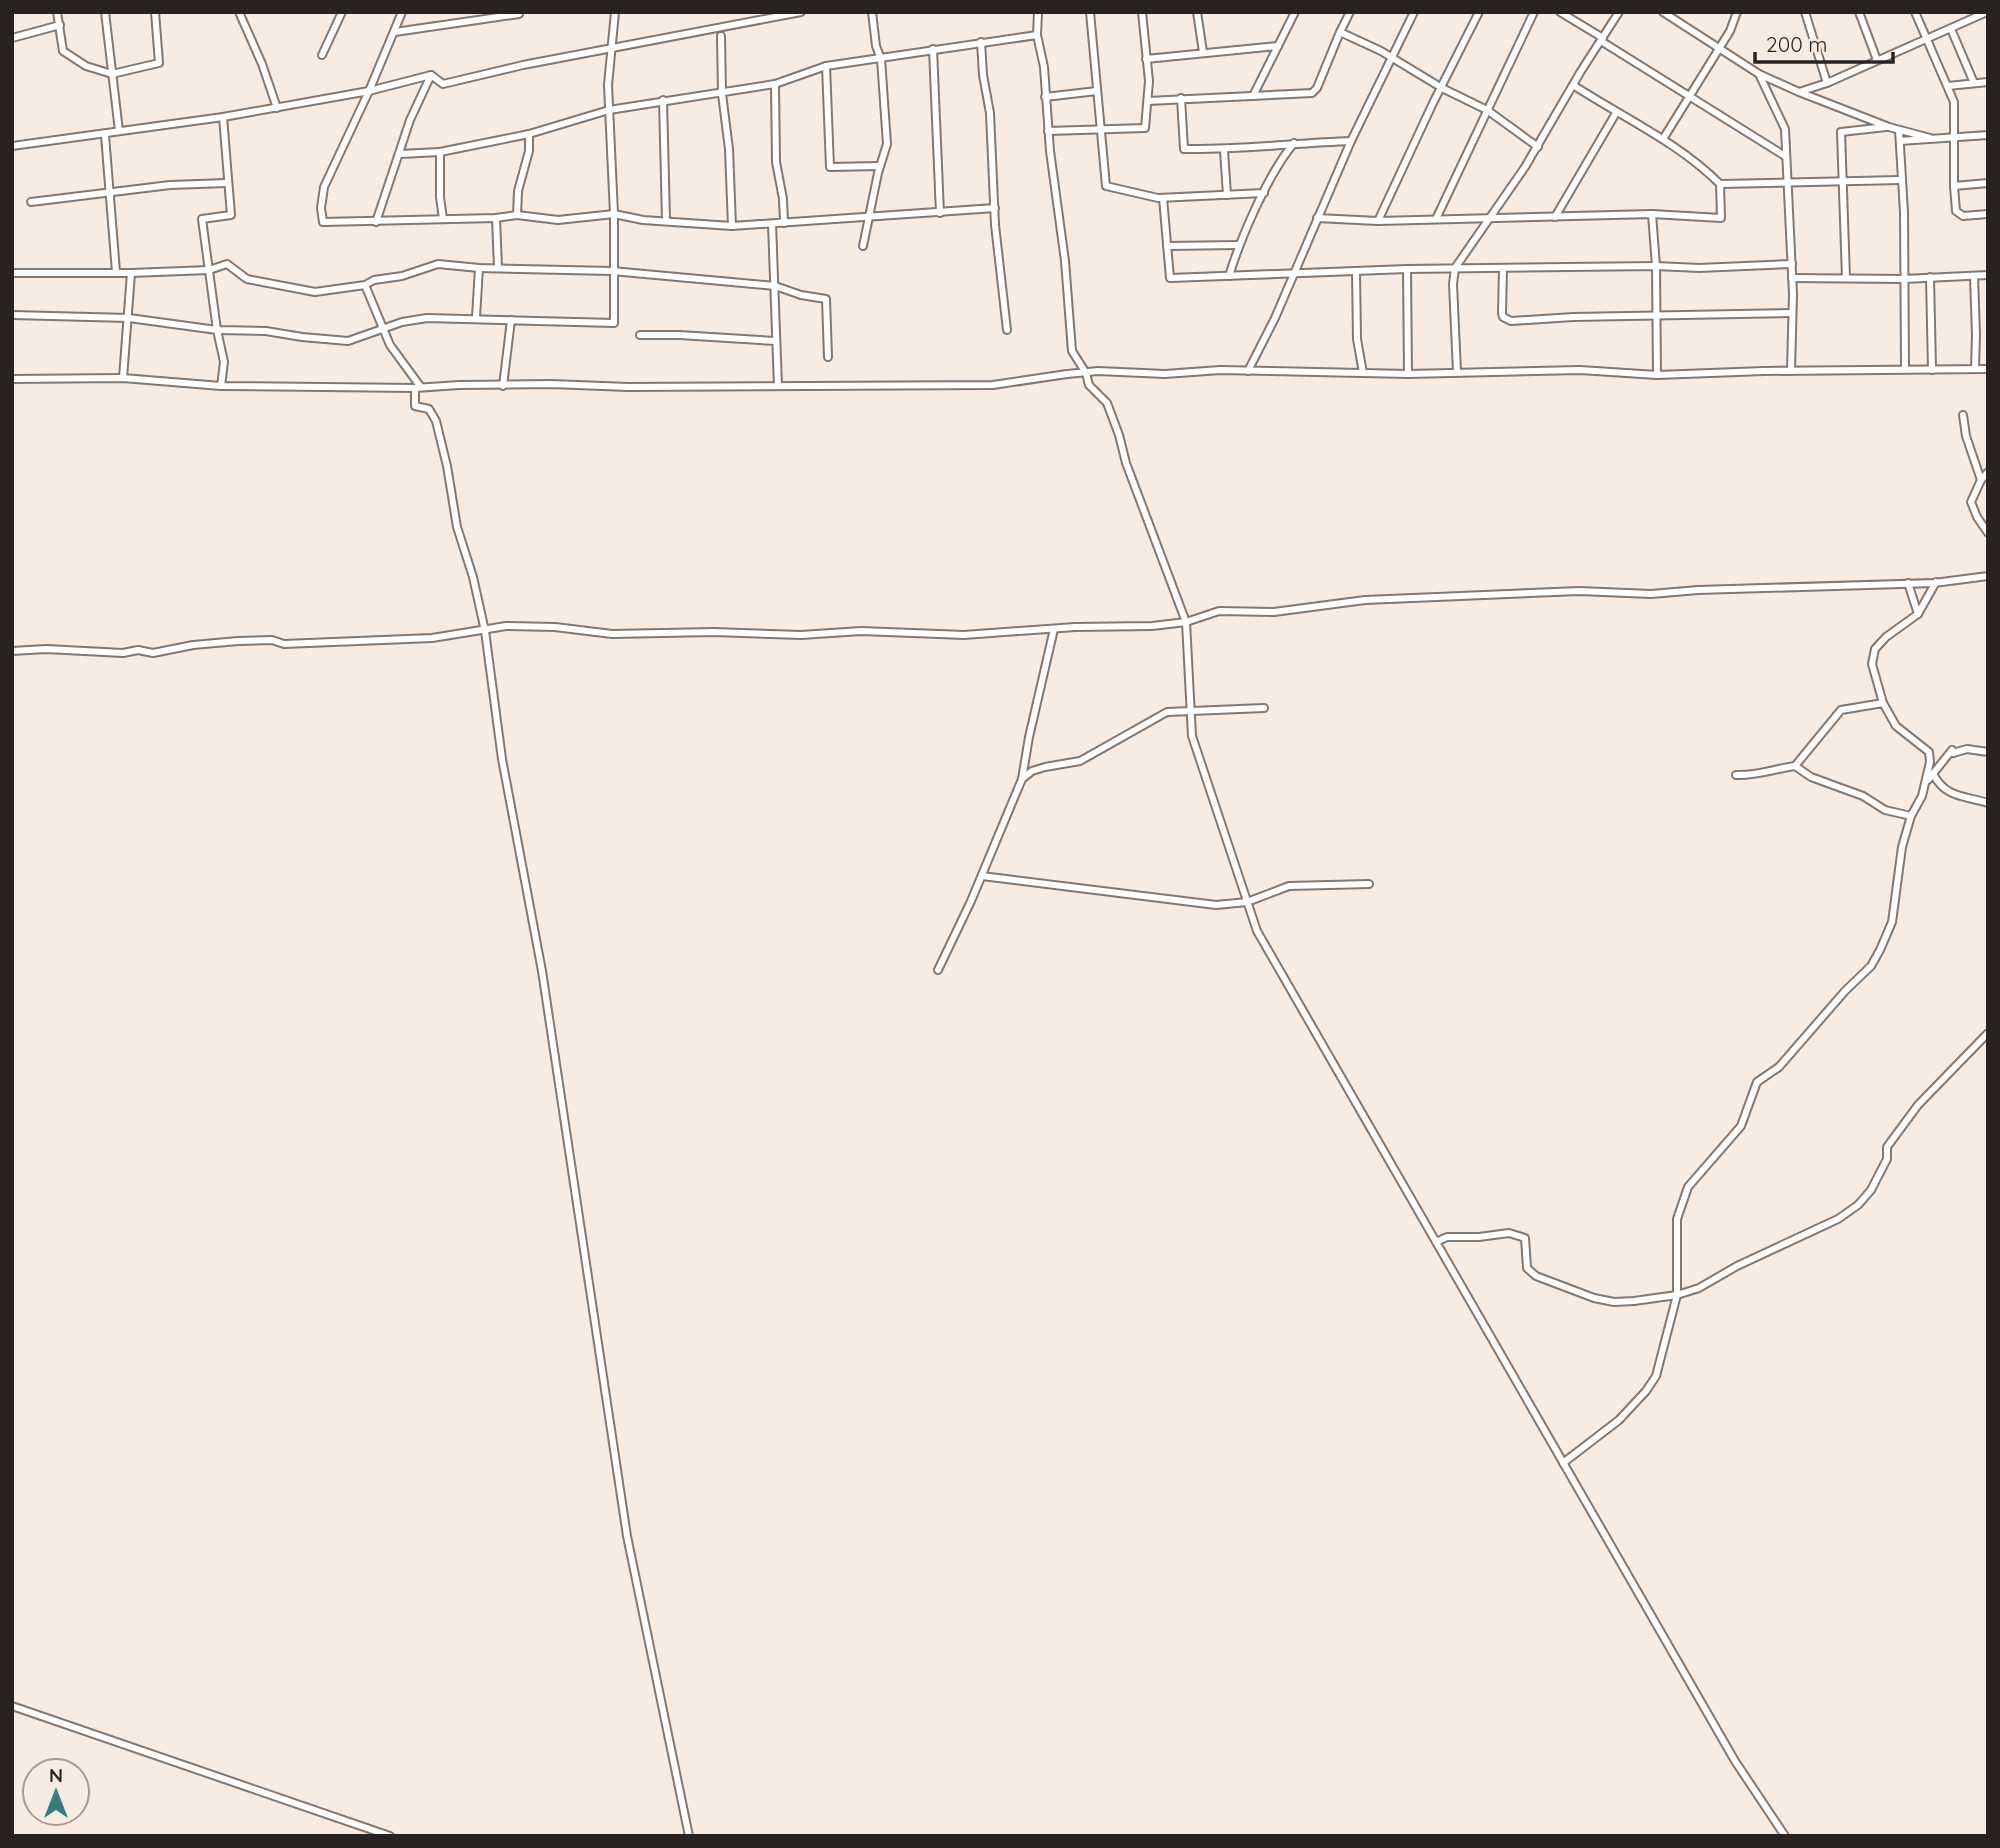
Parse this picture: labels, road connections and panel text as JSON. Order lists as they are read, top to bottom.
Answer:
{
  "scale_bar": "200 m",
  "north": "top"
}
